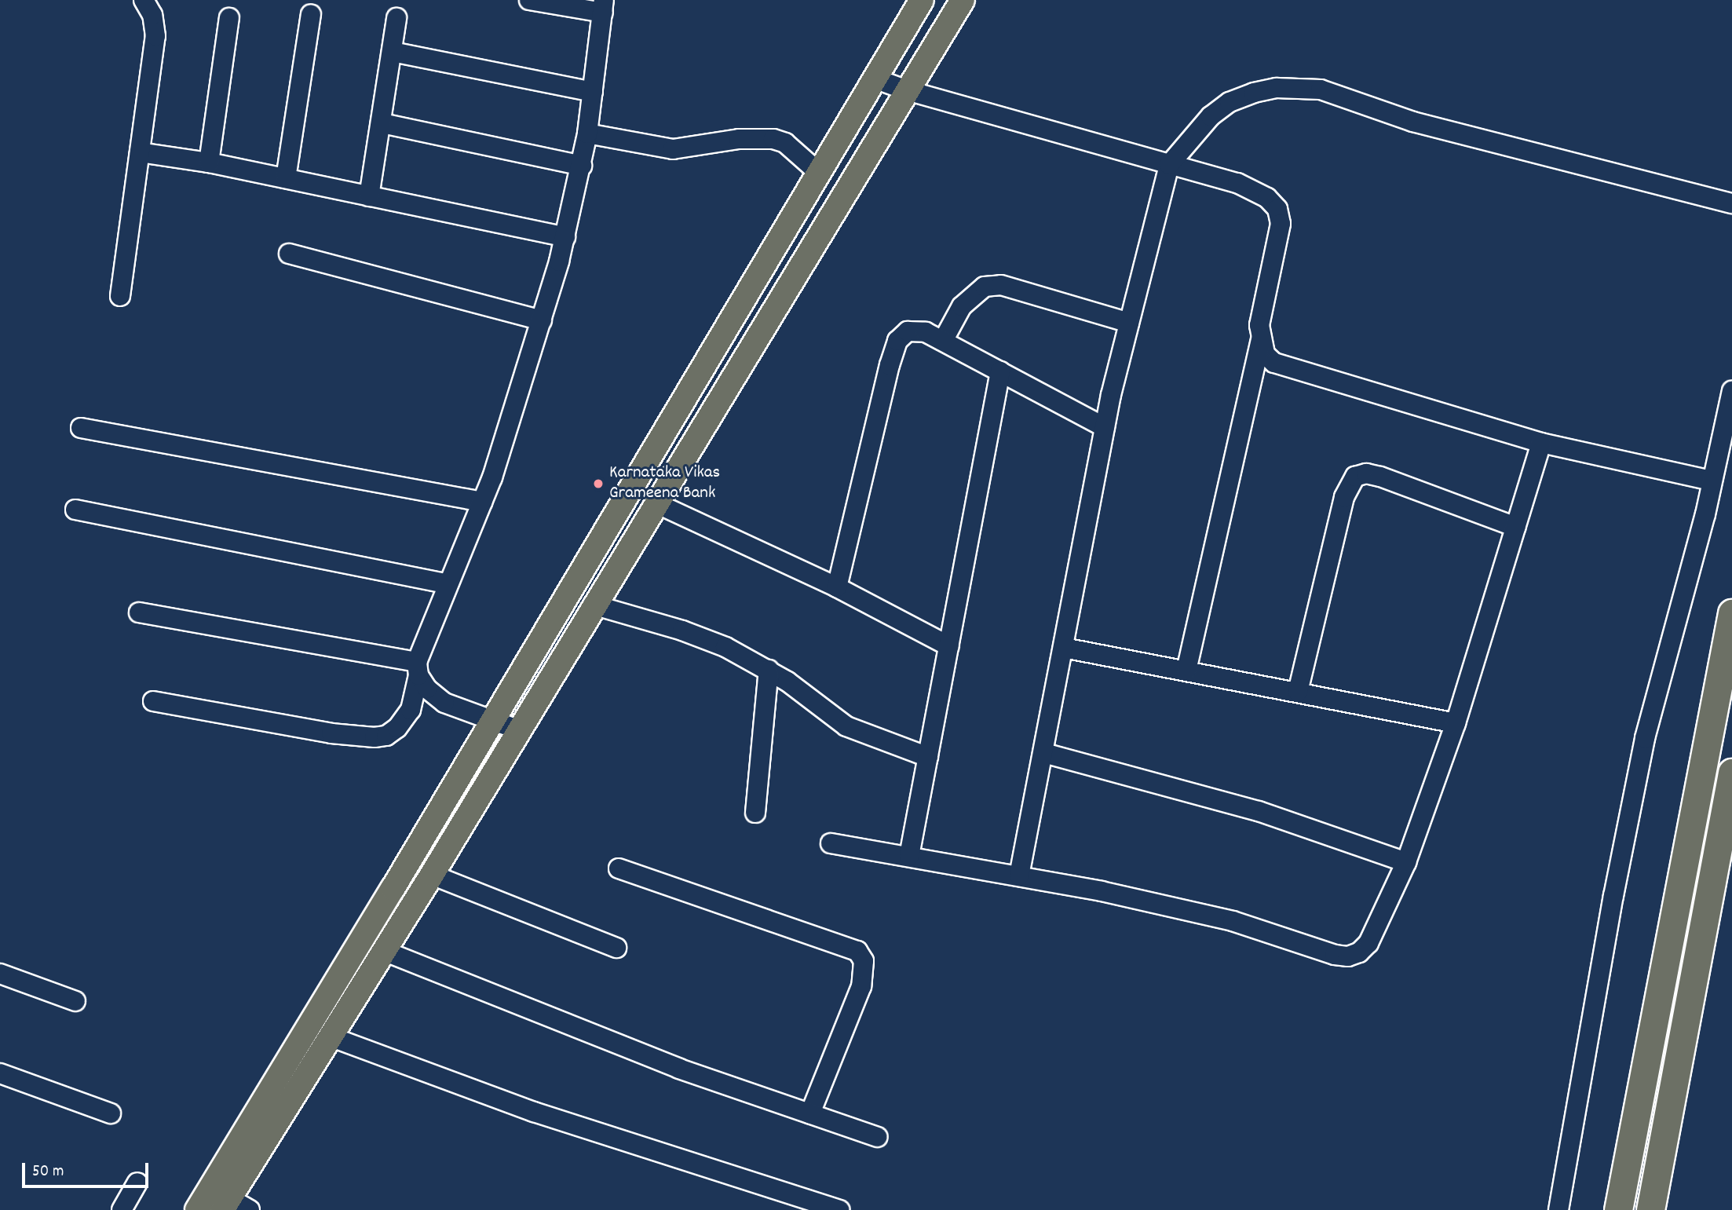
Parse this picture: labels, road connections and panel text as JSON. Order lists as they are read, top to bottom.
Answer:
{
  "places": ["Karnataka Vikas Grameena Bank"],
  "scale_bar": "50 m"
}
